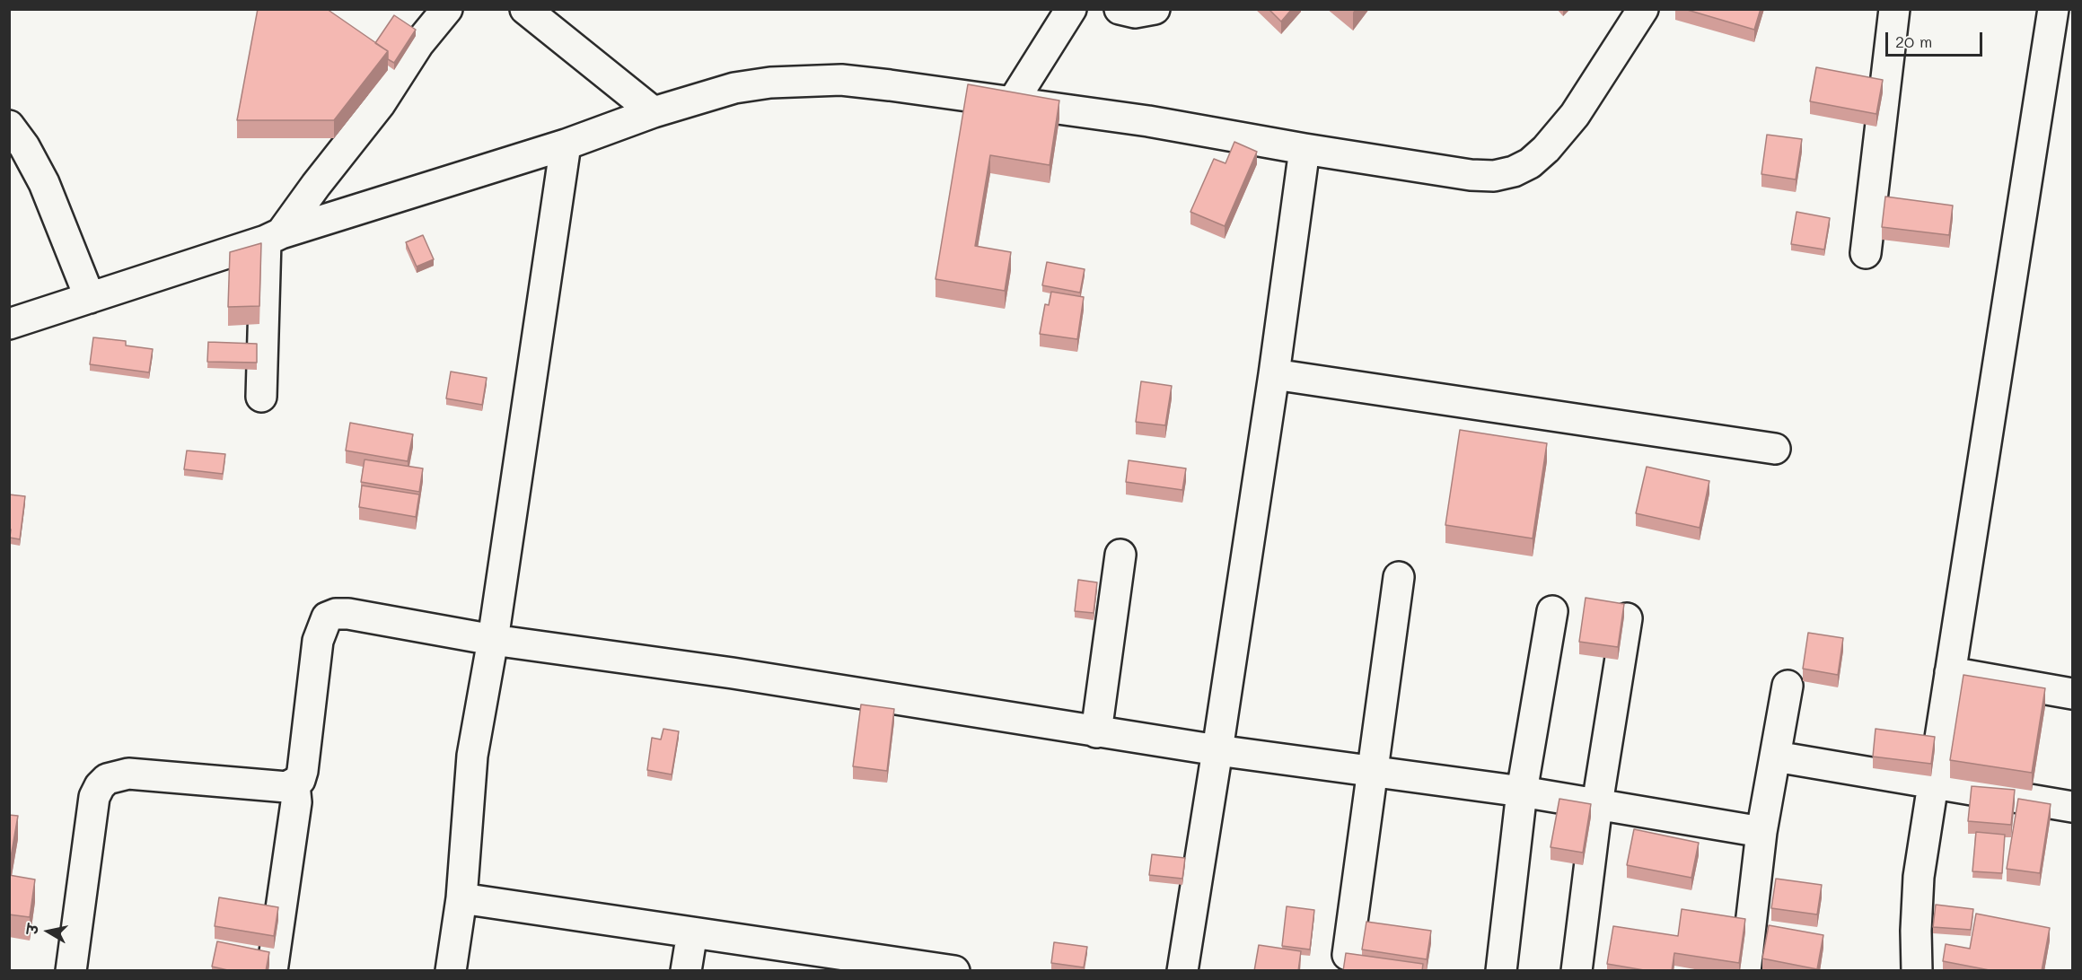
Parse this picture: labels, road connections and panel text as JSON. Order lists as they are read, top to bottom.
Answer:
{
  "scale_bar": "20 m",
  "north": "left"
}
